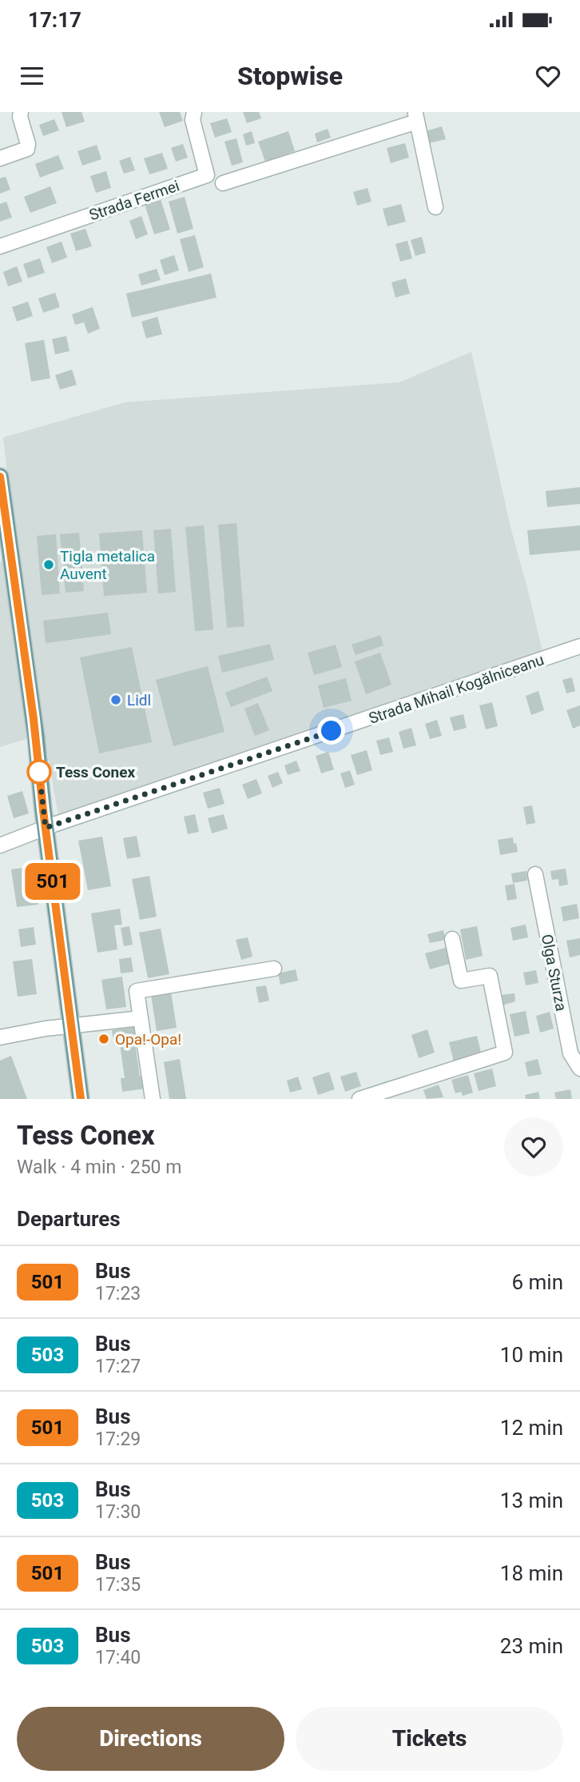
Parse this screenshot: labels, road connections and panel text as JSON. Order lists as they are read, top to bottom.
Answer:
{
  "streets": {
    "street": ["Strada Fermei", "Strada Mihail Kogălniceanu", "Olga Sturza"]
  },
  "places": [
    "Tigla metalica Auvent",
    "Lidl",
    "Tess Conex",
    "Opa!-Opa!"
  ],
  "lines": ["bus line 501"],
  "page": {
    "status": "17:17",
    "header": "Stopwise",
    "on_map": "501",
    "heading": [
      ["Tess Conex", "Walk · 4 min · 250 m"],
      "Departures"
    ],
    "list": [
      {
        "mark": "501",
        "name": "Bus",
        "note": "17:23",
        "value": "6 min"
      },
      {
        "mark": "503",
        "name": "Bus",
        "note": "17:27",
        "value": "10 min"
      },
      {
        "mark": "501",
        "name": "Bus",
        "note": "17:29",
        "value": "12 min"
      },
      {
        "mark": "503",
        "name": "Bus",
        "note": "17:30",
        "value": "13 min"
      },
      {
        "mark": "501",
        "name": "Bus",
        "note": "17:35",
        "value": "18 min"
      },
      {
        "mark": "503",
        "name": "Bus",
        "note": "17:40",
        "value": "23 min"
      }
    ],
    "buttons": ["Directions", "Tickets"]
  }
}
